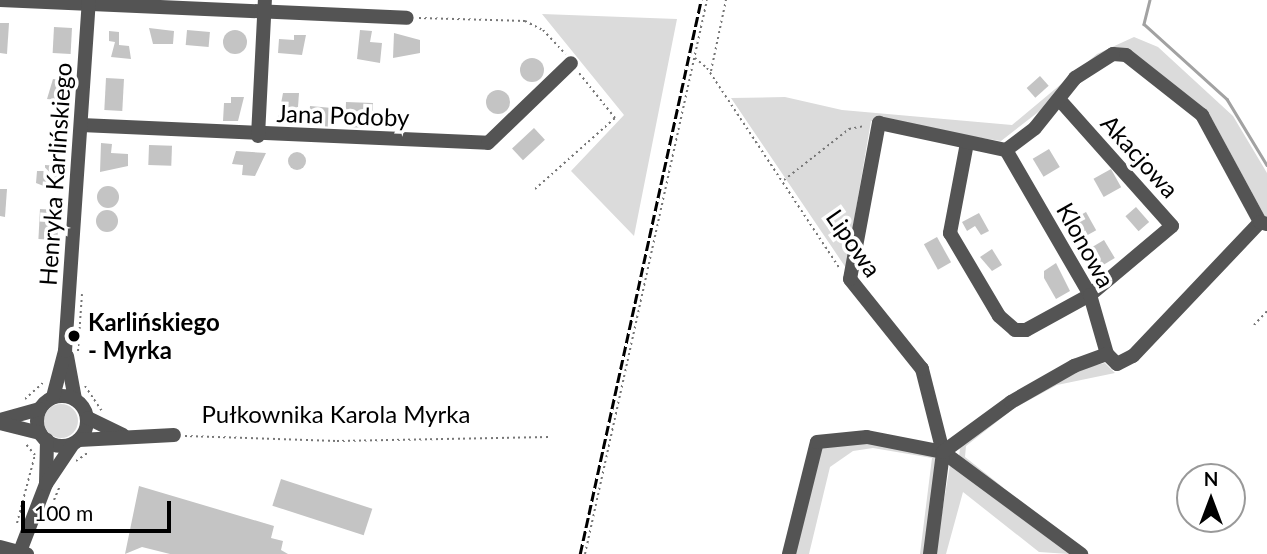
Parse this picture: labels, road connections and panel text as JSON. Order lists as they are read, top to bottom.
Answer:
{
  "streets": {
    "street": [
      "Jana Podoby",
      "Akacjowa",
      "Henryka Karlińskiego",
      "Lipowa",
      "Klonowa",
      "Pułkownika Karola Myrka"
    ]
  },
  "crossings": [
    ["Jana Podoby", "Henryka Karlińskiego"],
    ["Akacjowa", "Klonowa"],
    ["Henryka Karlińskiego", "Pułkownika Karola Myrka"]
  ],
  "places": ["Karlińskiego - Myrka"],
  "scale_bar": "100 m",
  "north": "top"
}
